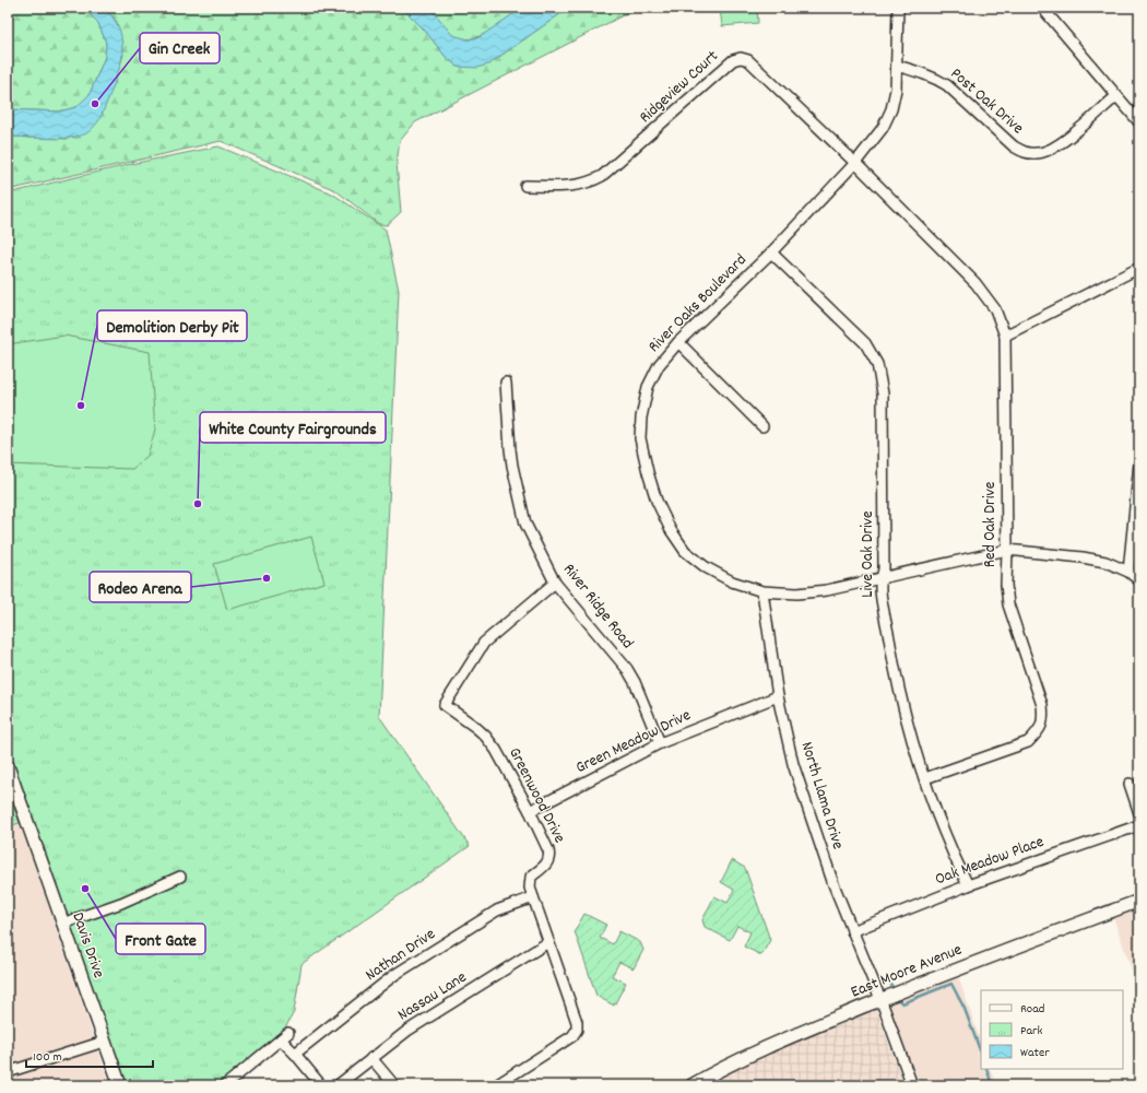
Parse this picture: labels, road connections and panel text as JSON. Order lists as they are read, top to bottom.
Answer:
{
  "streets": {
    "street": [
      "Ridgeview Court",
      "Post Oak Drive",
      "River Oaks Boulevard",
      "Red Oak Drive",
      "Live Oak Drive",
      "River Ridge Road",
      "Green Meadow Drive",
      "Greenwood Drive",
      "North Llama Drive",
      "Oak Meadow Place",
      "Davis Drive",
      "Nathan Drive",
      "East Moore Avenue",
      "Nassau Lane"
    ]
  },
  "crossings": [
    ["Ridgeview Court", "River Oaks Boulevard"],
    ["Post Oak Drive", "River Oaks Boulevard"],
    ["River Oaks Boulevard", "Red Oak Drive"],
    ["River Oaks Boulevard", "Live Oak Drive"],
    ["River Oaks Boulevard", "North Llama Drive"],
    ["Red Oak Drive", "Live Oak Drive"],
    ["Live Oak Drive", "Oak Meadow Place"],
    ["River Ridge Road", "Green Meadow Drive"],
    ["River Ridge Road", "Greenwood Drive"],
    ["Green Meadow Drive", "Greenwood Drive"],
    ["Green Meadow Drive", "North Llama Drive"],
    ["Greenwood Drive", "Nathan Drive"],
    ["Greenwood Drive", "Nassau Lane"],
    ["North Llama Drive", "Oak Meadow Place"],
    ["North Llama Drive", "East Moore Avenue"]
  ],
  "places": [
    "Gin Creek",
    "Demolition Derby Pit",
    "White County Fairgrounds",
    "Rodeo Arena",
    "Front Gate"
  ],
  "legend": ["Road", "Park", "Water"],
  "scale_bar": "100 m"
}
